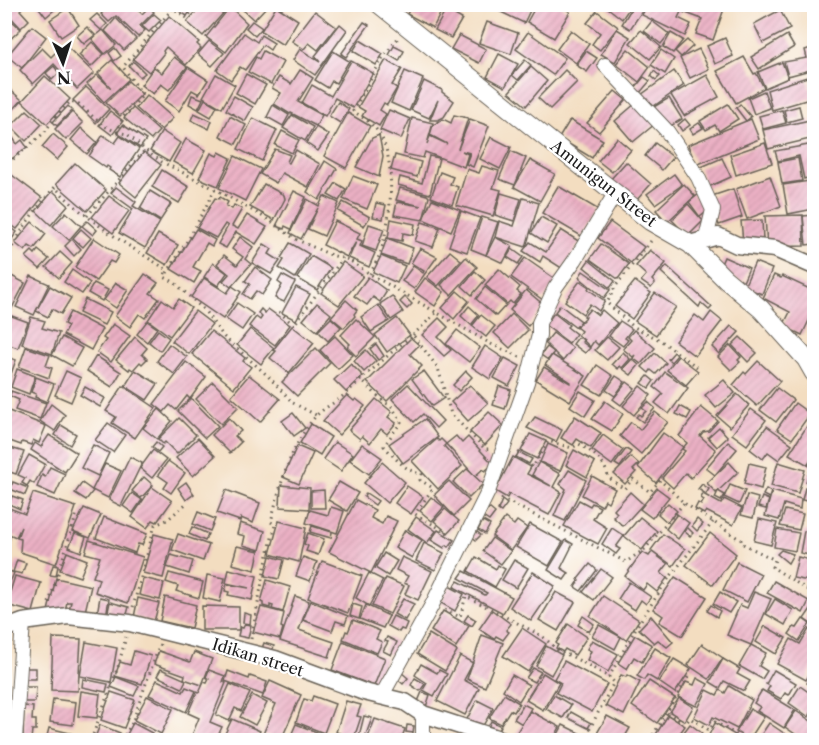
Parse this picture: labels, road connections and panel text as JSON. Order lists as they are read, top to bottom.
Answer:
{
  "streets": {
    "main road": ["Amunigun Street"],
    "street": ["Idikan street"]
  },
  "north": "bottom"
}
